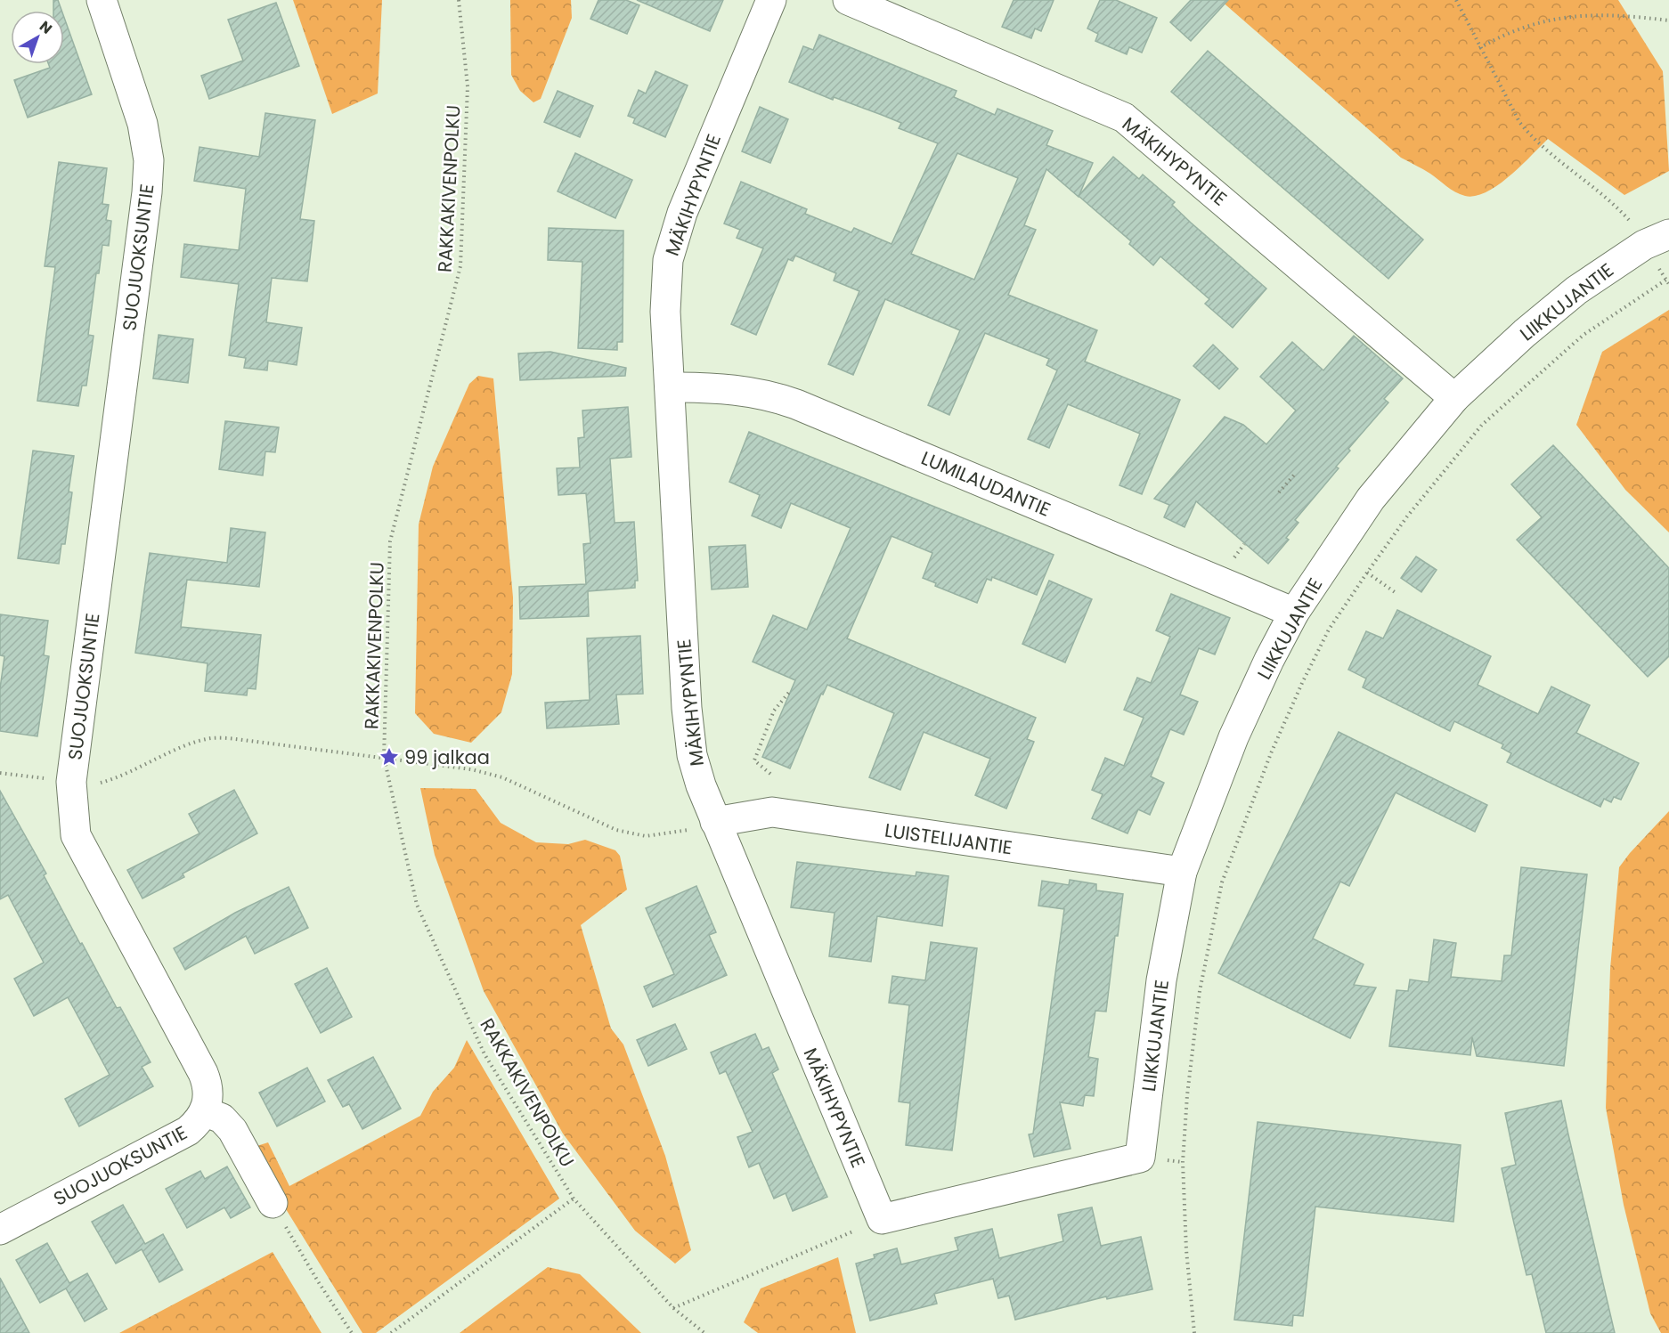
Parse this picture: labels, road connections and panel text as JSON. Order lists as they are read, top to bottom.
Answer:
{
  "streets": {
    "street": [
      "MÄKIHYPYNTIE",
      "SUOJUOKSUNTIE",
      "LIIKKUJANTIE",
      "LUMILAUDANTIE",
      "LUISTELIJANTIE"
    ],
    "path": ["RAKKAKIVENPOLKU"]
  },
  "crossings": [
    ["MÄKIHYPYNTIE", "LIIKKUJANTIE"],
    ["MÄKIHYPYNTIE", "LUMILAUDANTIE"],
    ["MÄKIHYPYNTIE", "LUISTELIJANTIE"],
    ["LIIKKUJANTIE", "LUMILAUDANTIE"],
    ["LIIKKUJANTIE", "LUISTELIJANTIE"]
  ],
  "places": {
    "place": ["99 jalkaa"]
  },
  "north": "top right"
}
